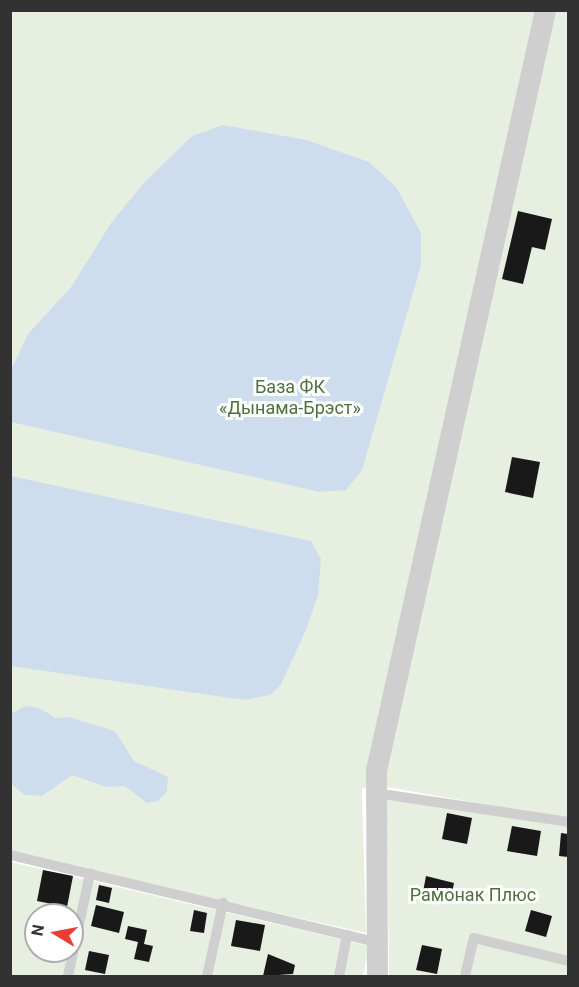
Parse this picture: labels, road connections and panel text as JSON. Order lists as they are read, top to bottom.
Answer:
{
  "parks": ["База ФК «Дынама-Брэст»", "Рамонак Плюс"],
  "north": "left"
}
